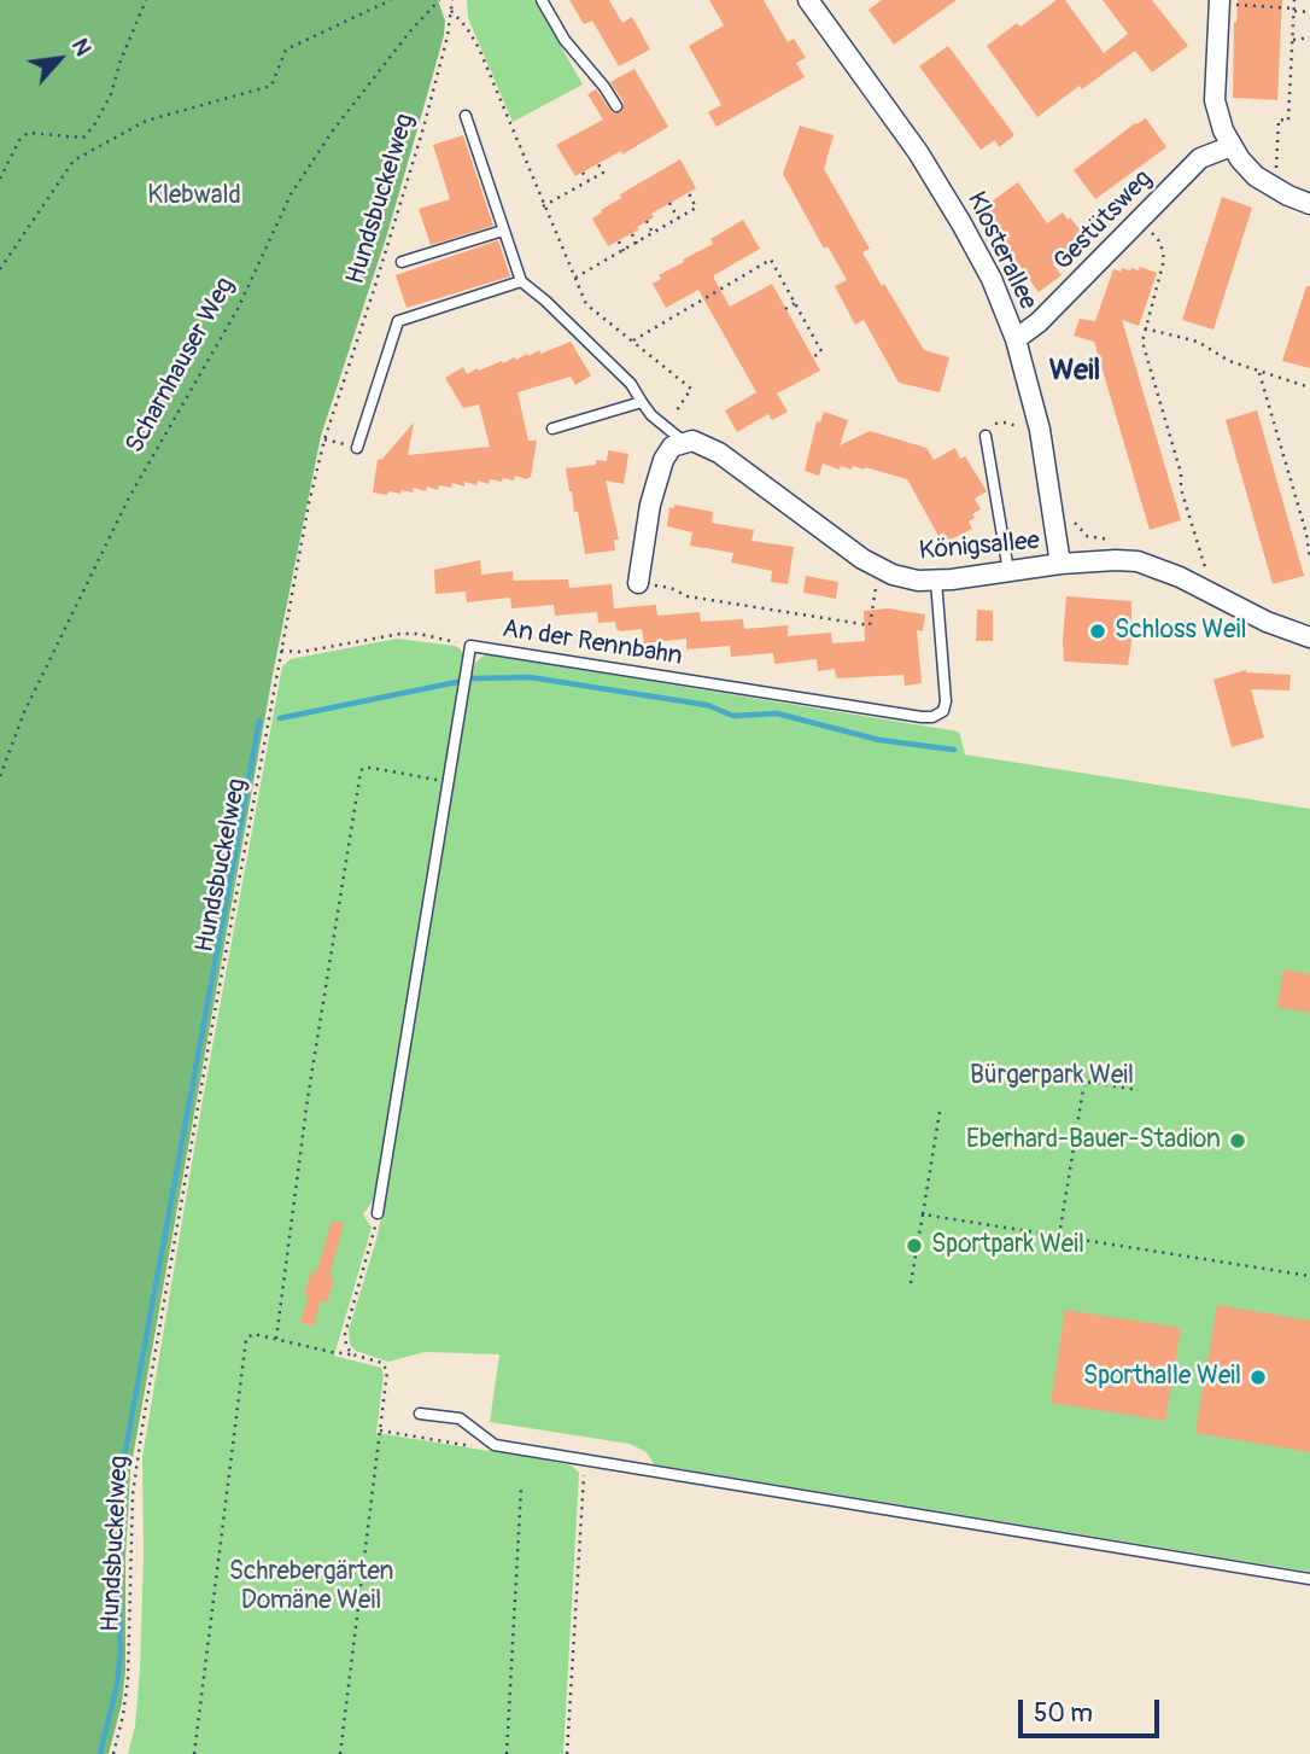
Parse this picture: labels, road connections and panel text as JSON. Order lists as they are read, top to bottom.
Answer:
{
  "streets": {
    "street": ["Gestütsweg", "Klosterallee", "Königsallee"],
    "lane": ["An der Rennbahn"],
    "path": ["Hundsbuckelweg", "Scharnhauser Weg"]
  },
  "crossings": [
    ["Gestütsweg", "Klosterallee"],
    ["Klosterallee", "Königsallee"],
    ["Königsallee", "An der Rennbahn"]
  ],
  "districts": ["Weil"],
  "parks": ["Klebwald", "Bürgerpark Weil", "Schrebergärten Domäne Weil"],
  "places": [
    "Schloss Weil",
    "Eberhard-Bauer-Stadion",
    "Sportpark Weil",
    "Sporthalle Weil"
  ],
  "scale_bar": "50 m",
  "north": "top right"
}
